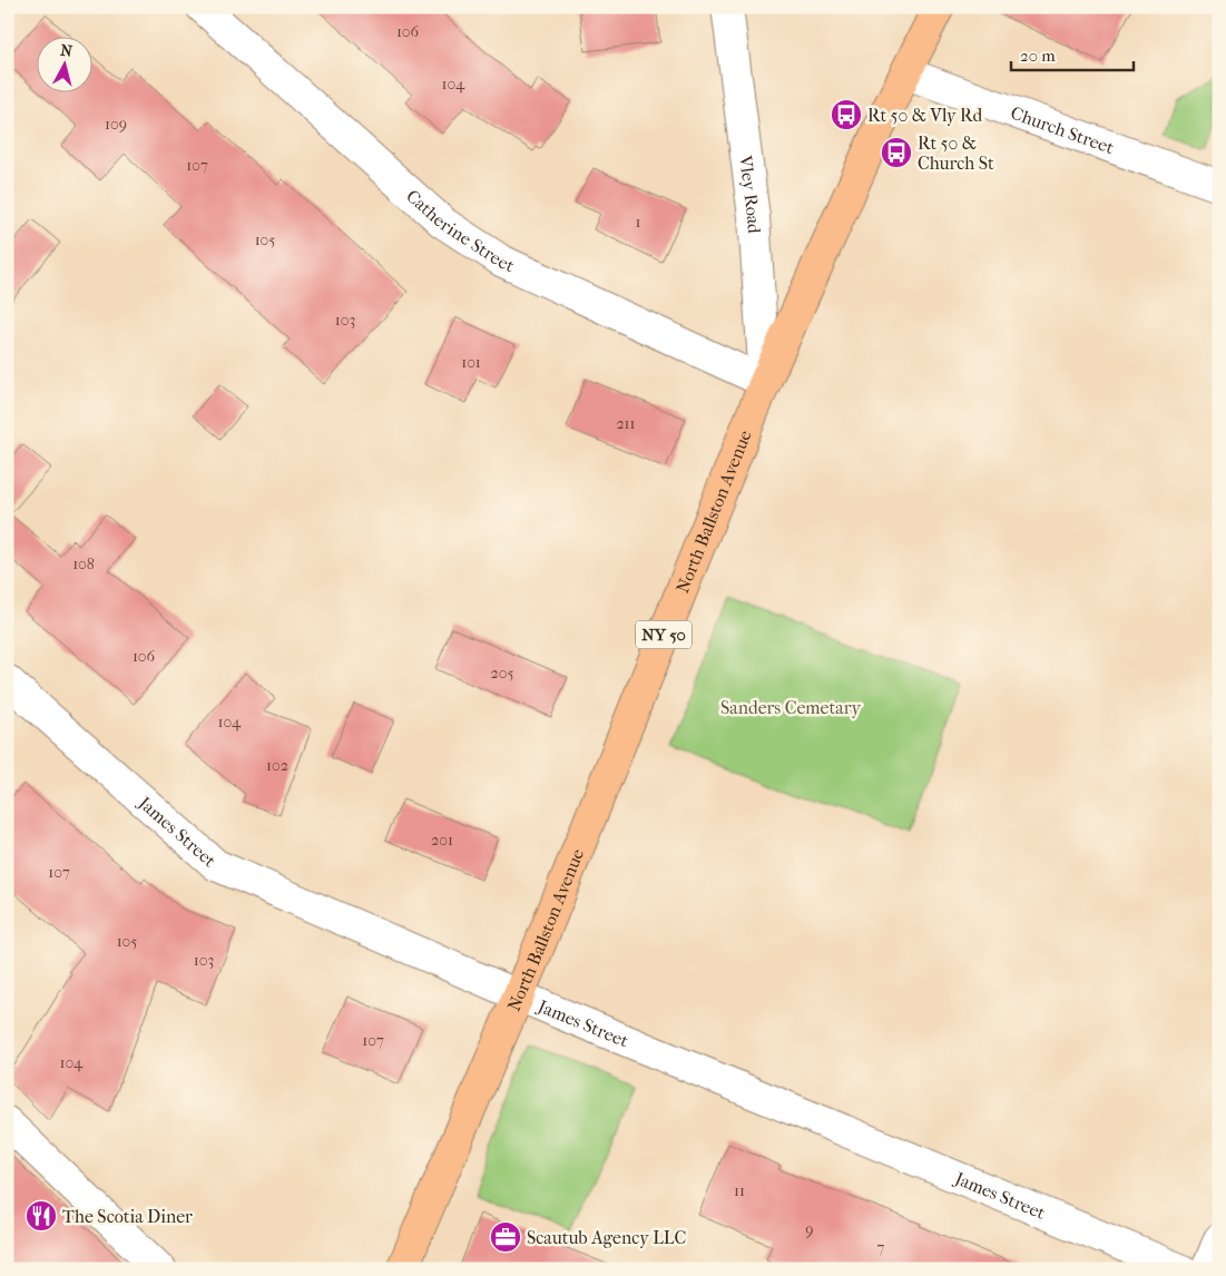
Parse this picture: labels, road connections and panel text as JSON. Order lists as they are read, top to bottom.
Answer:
{
  "streets": {
    "main road": ["North Ballston Avenue", "NY 50"],
    "street": [
      "Church Street",
      "Vley Road",
      "Catherine Street",
      "James Street"
    ]
  },
  "crossings": [
    ["Church Street", "North Ballston Avenue"],
    ["Vley Road", "Catherine Street"],
    ["Vley Road", "North Ballston Avenue"],
    ["Catherine Street", "North Ballston Avenue"],
    ["North Ballston Avenue", "James Street"]
  ],
  "parks": ["Sanders Cemetary"],
  "places": {
    "bus stop": ["Rt 50 & Vly Rd", "Rt 50 & Church St"],
    "restaurant": ["The Scotia Diner"],
    "office": ["Scautub Agency LLC"]
  },
  "house_numbers": [
    "106",
    "104",
    "109",
    "107",
    "1",
    "105",
    "103",
    "101",
    "211",
    "108",
    "106",
    "205",
    "104",
    "102",
    "201",
    "107",
    "105",
    "103",
    "107",
    "104",
    "11",
    "9",
    "7"
  ],
  "scale_bar": "20 m",
  "north": "top"
}
